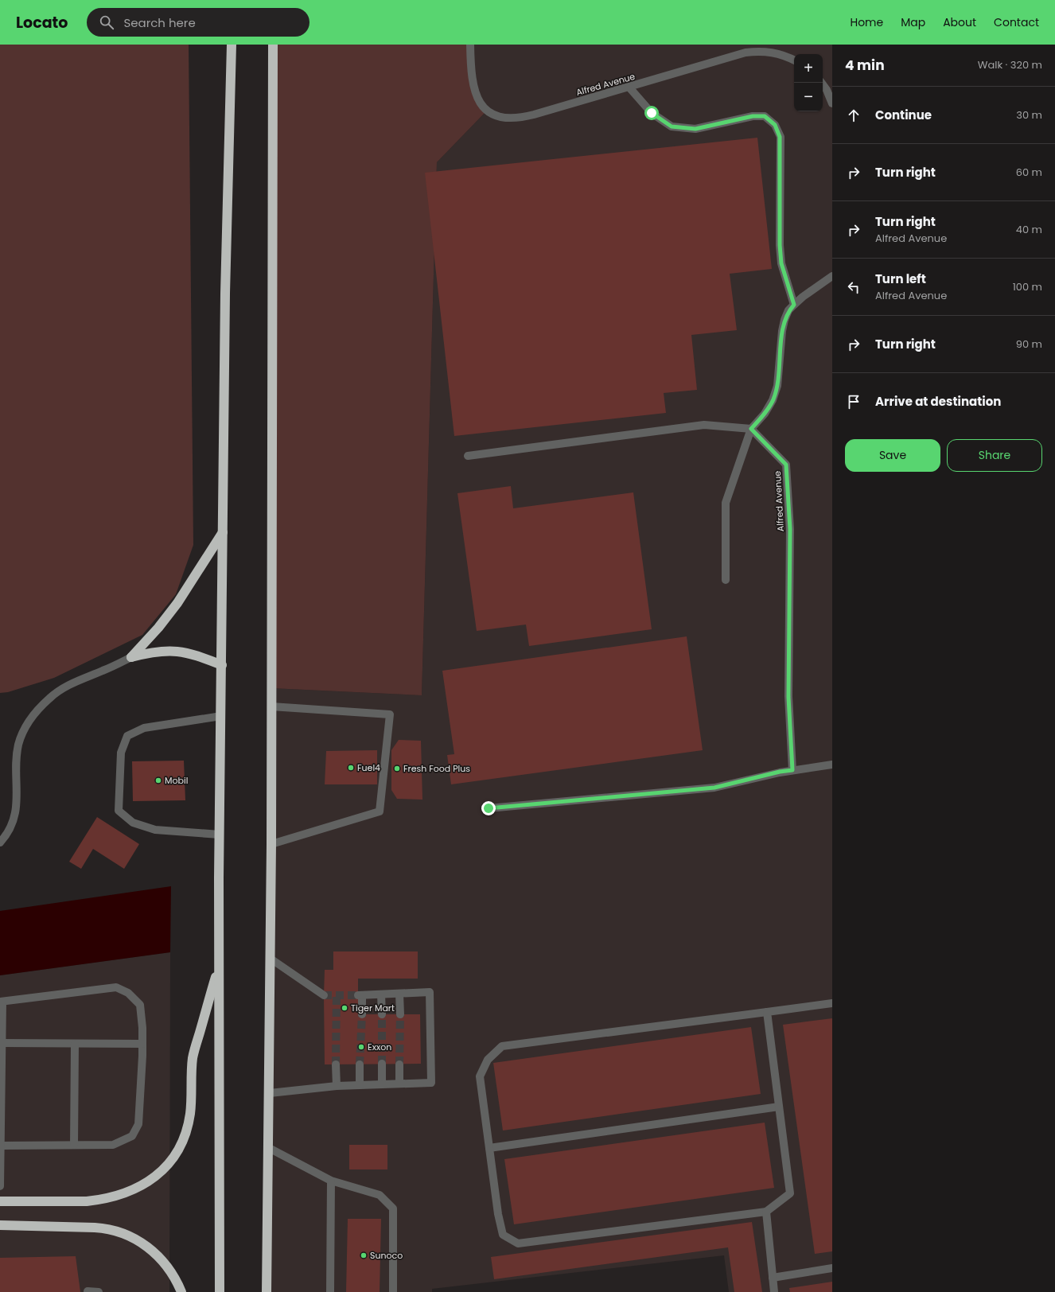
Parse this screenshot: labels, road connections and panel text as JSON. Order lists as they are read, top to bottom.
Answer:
{
  "streets": {
    "street": ["Alfred Avenue"]
  },
  "places": [
    "Fuel4",
    "Fresh Food Plus",
    "Mobil",
    "Tiger Mart",
    "Exxon",
    "Sunoco"
  ],
  "page": {
    "header": "Locato",
    "search": "Search here",
    "nav": [
      "Home",
      "Map",
      "About",
      "Contact"
    ],
    "heading": ["4 min", "Walk · 320 m"],
    "map_buttons": ["+", "−"],
    "list": [
      ["Continue", "30 m"],
      ["Turn right", "60 m"],
      ["Turn right", "Alfred Avenue", "40 m"],
      ["Turn left", "Alfred Avenue", "100 m"],
      ["Turn right", "90 m"],
      "Arrive at destination"
    ],
    "buttons": ["Save", "Share"]
  }
}
